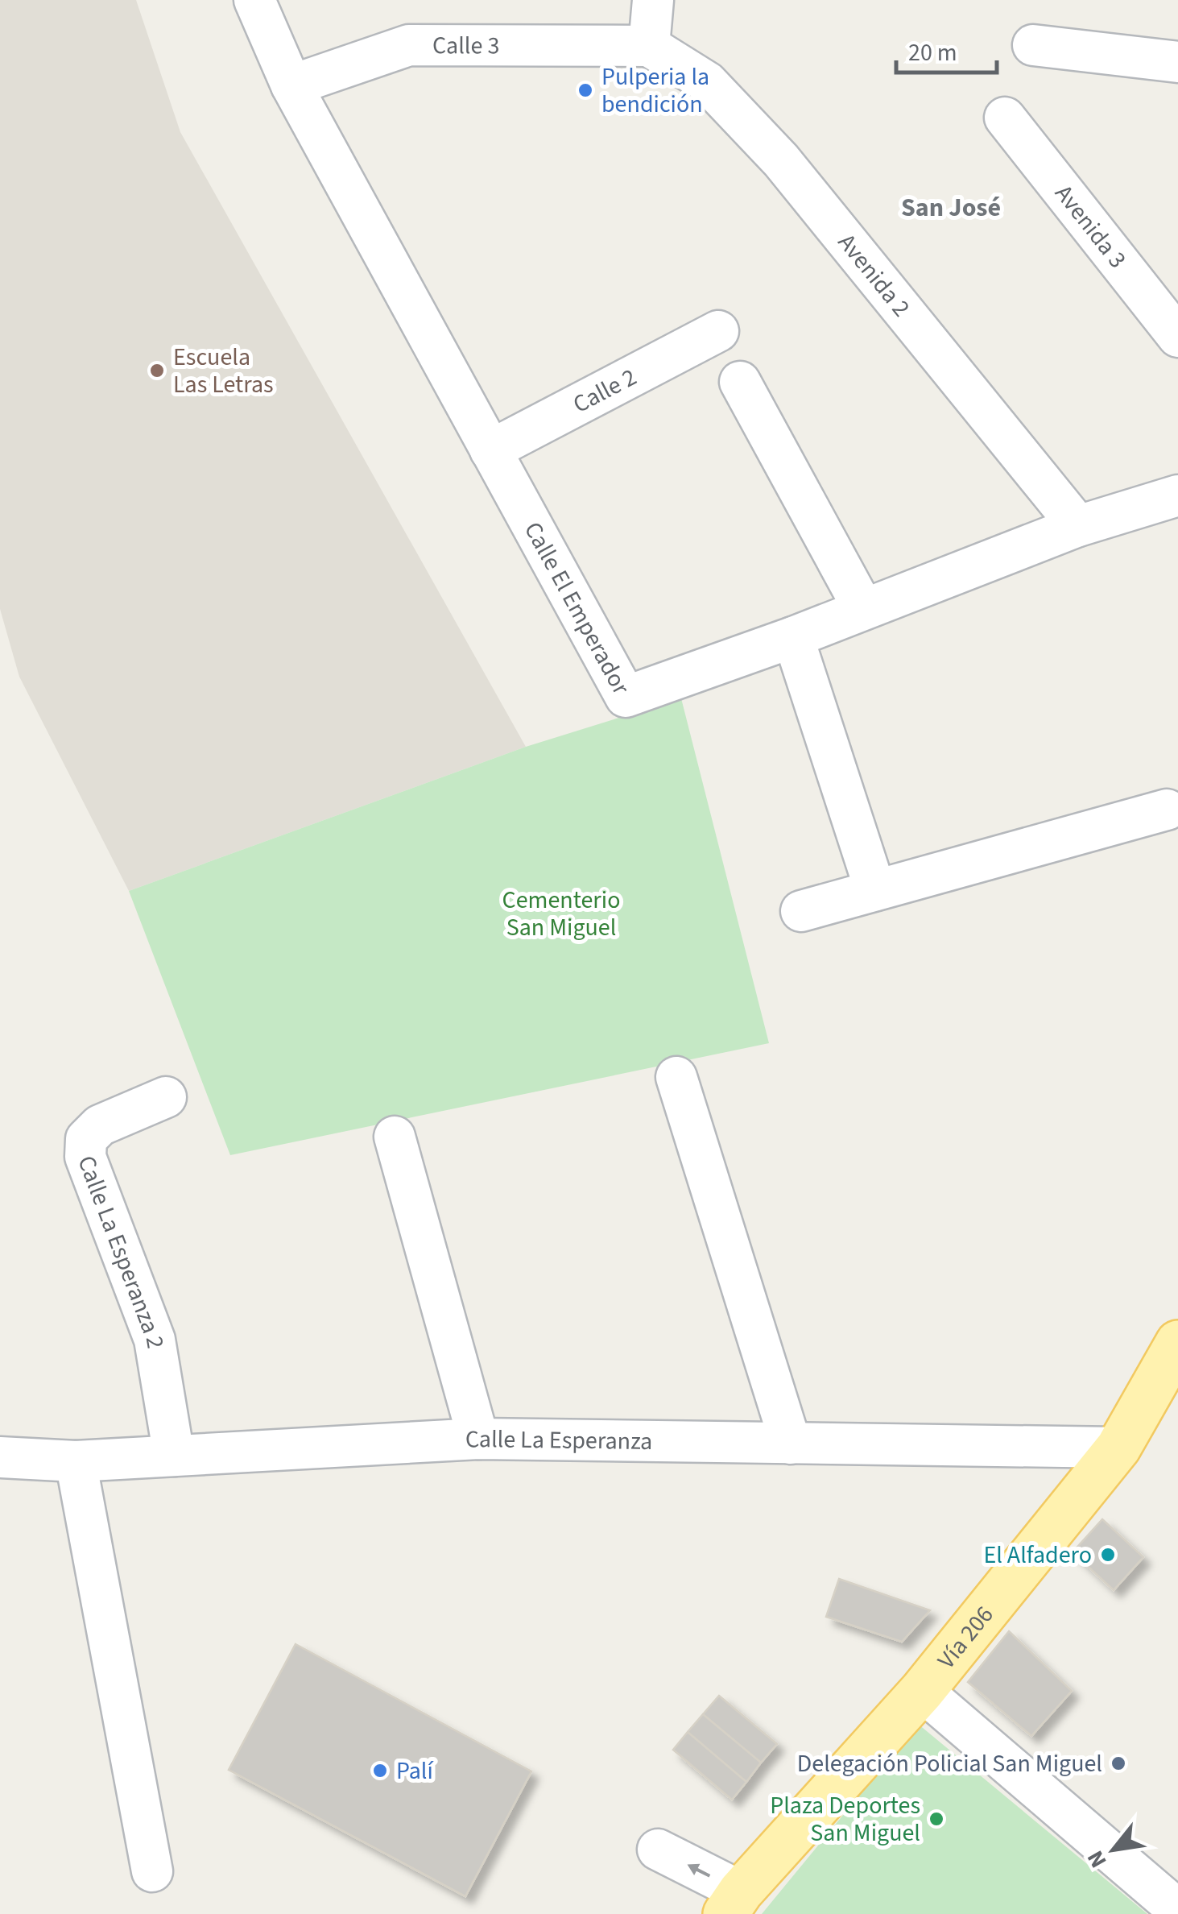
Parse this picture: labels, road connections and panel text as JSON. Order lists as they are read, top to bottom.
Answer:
{
  "streets": {
    "main road": ["Vía 206"],
    "street": [
      "Calle 3",
      "Avenida 3",
      "Avenida 2",
      "Calle 2",
      "Calle El Emperador",
      "Calle La Esperanza 2",
      "Calle La Esperanza"
    ]
  },
  "crossings": [
    ["Calle 3", "Avenida 2"],
    ["Calle 3", "Calle El Emperador"],
    ["Avenida 2", "Calle El Emperador"],
    ["Calle 2", "Calle El Emperador"],
    ["Calle La Esperanza 2", "Calle La Esperanza"],
    ["Calle La Esperanza", "Vía 206"]
  ],
  "districts": ["San José"],
  "parks": ["Cementerio San Miguel"],
  "places": [
    "Pulperia la bendición",
    "Escuela Las Letras",
    "El Alfadero",
    "Delegación Policial San Miguel",
    "Palí",
    "Plaza Deportes San Miguel"
  ],
  "scale_bar": "20 m",
  "north": "bottom left"
}
